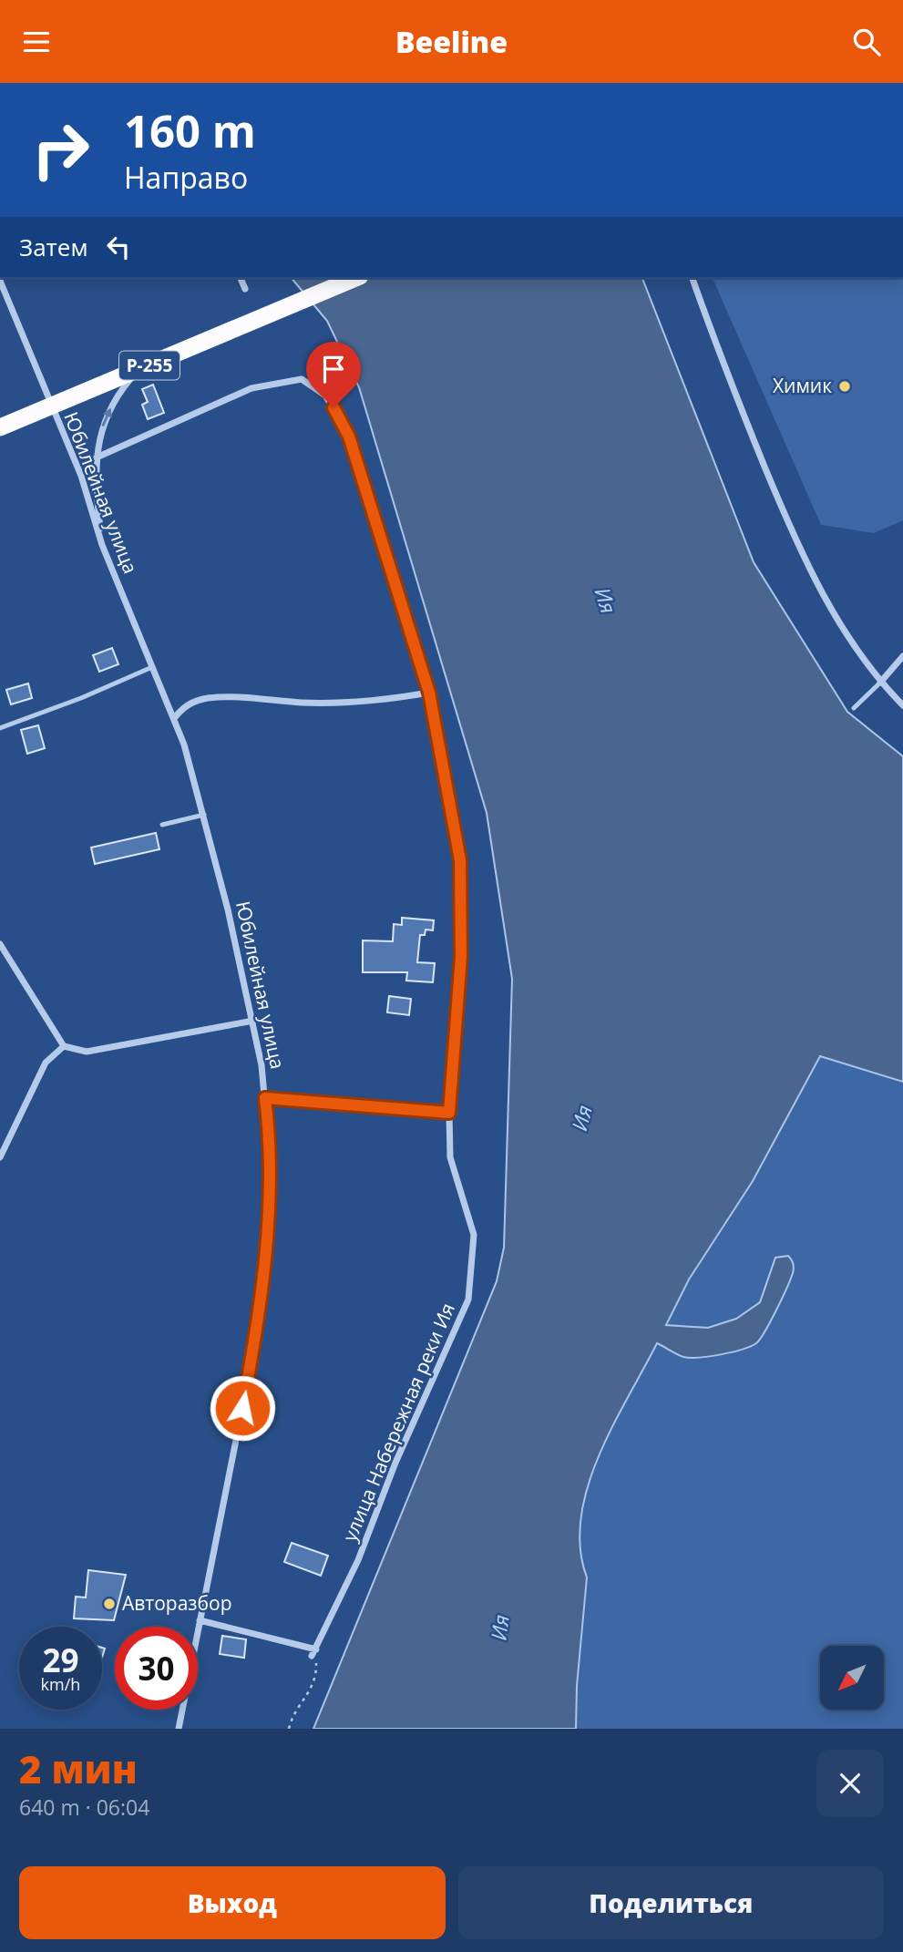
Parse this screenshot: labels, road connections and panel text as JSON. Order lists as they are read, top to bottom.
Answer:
{
  "streets": {
    "highway": ["Р-255"],
    "street": ["Юбилейная улица", "улица Набережная реки Ия"]
  },
  "crossings": [
    ["Р-255", "Юбилейная улица"]
  ],
  "water": ["Ия"],
  "places": ["Химик", "Авторазбор"],
  "north": "bottom left",
  "page": {
    "header": "Beeline",
    "turn": ["160 m", "Направо"],
    "then": "Затем",
    "speed": "29 km/h",
    "limit": "30",
    "heading": ["2 мин", "640 m · 06:04"],
    "buttons": ["Выход", "Поделиться"]
  }
}
